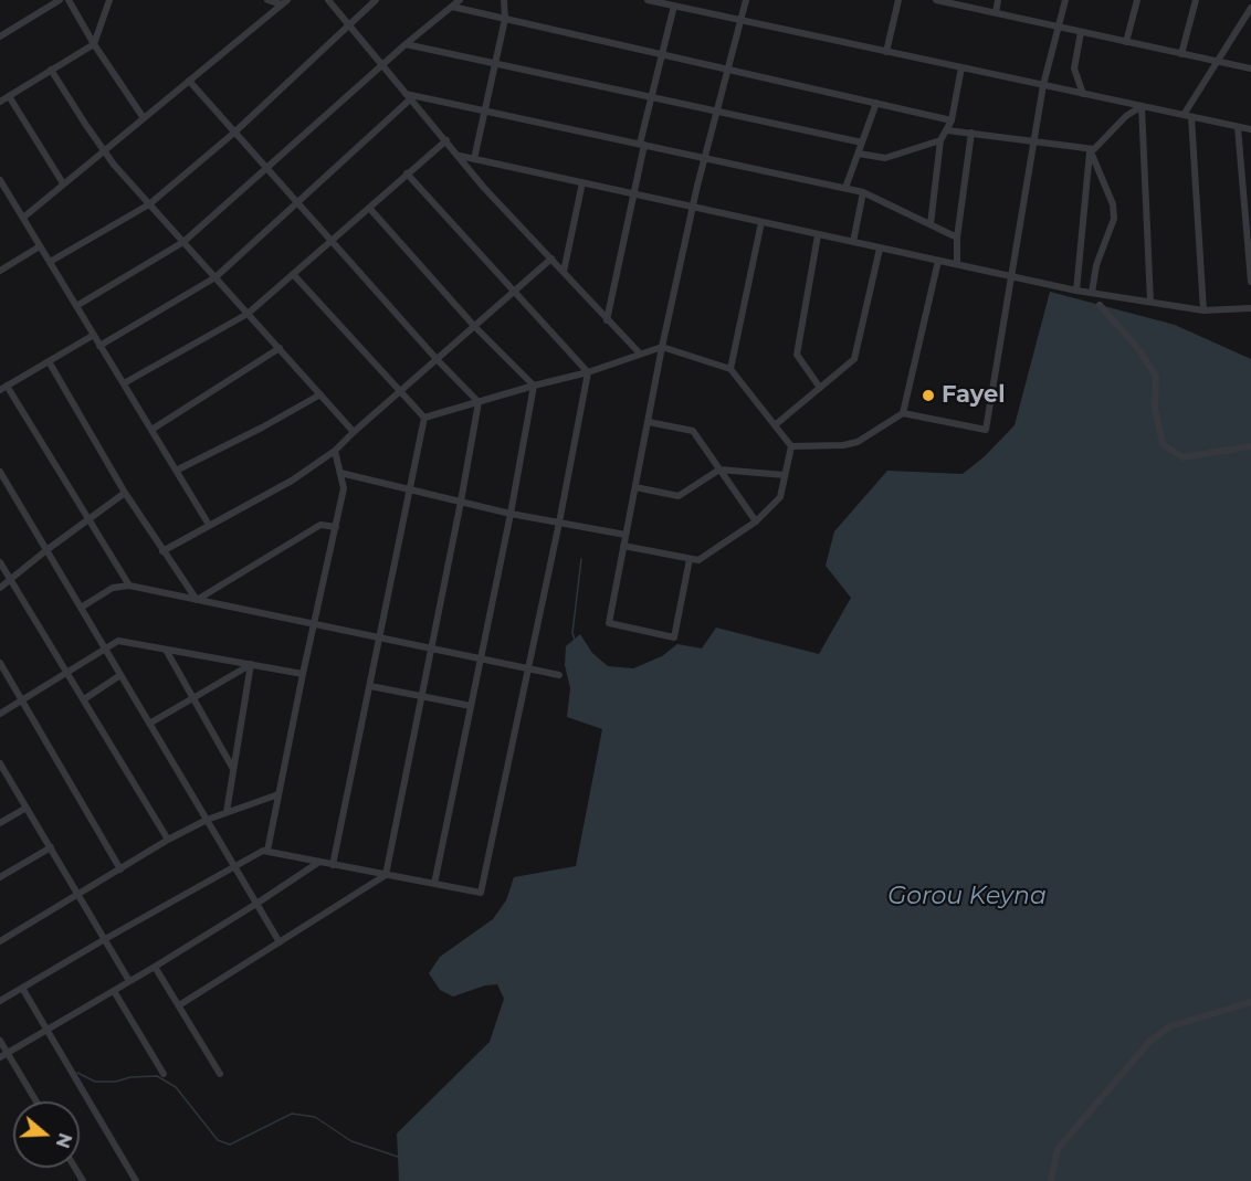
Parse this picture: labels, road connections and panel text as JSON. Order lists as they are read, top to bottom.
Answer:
{
  "water": ["Gorou Keyna"],
  "places": ["Fayel"],
  "north": "right"
}
